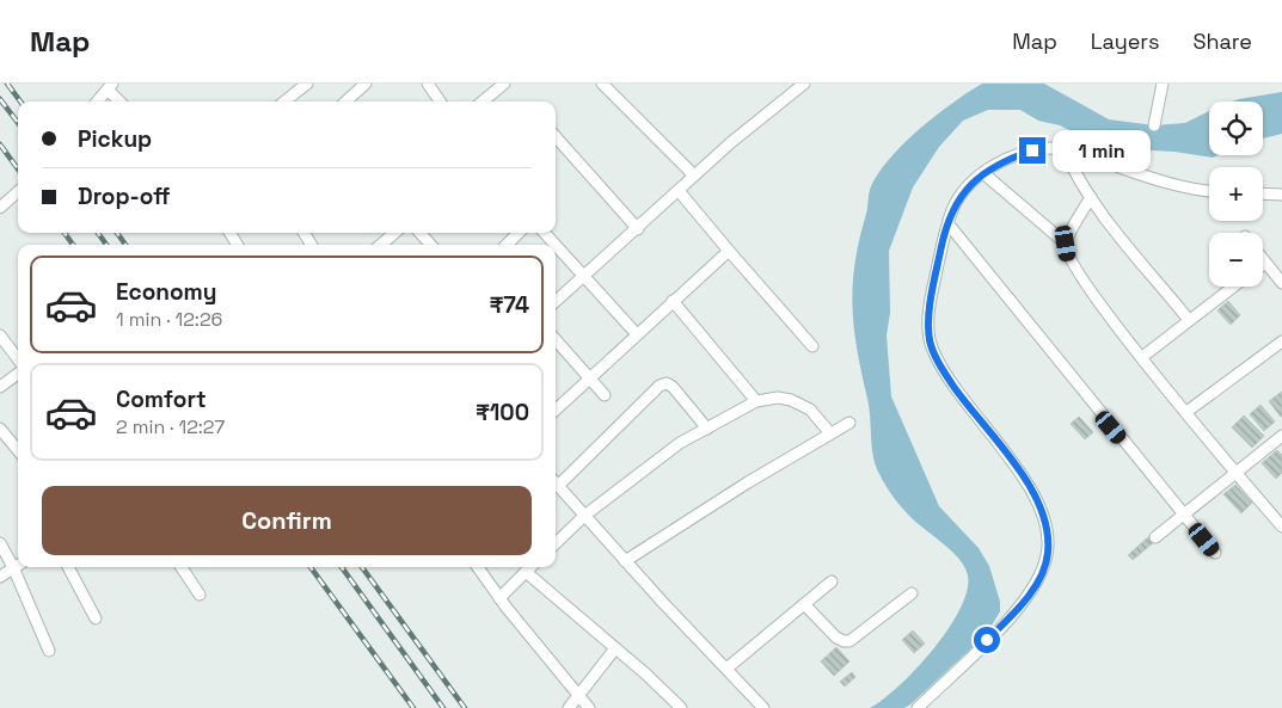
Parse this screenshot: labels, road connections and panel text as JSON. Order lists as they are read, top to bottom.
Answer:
{
  "page": {
    "header": "Map",
    "nav": ["Map", "Layers", "Share"],
    "map_buttons": ["+", "−"],
    "banner": ["Pickup", "Drop-off"],
    "bubble": "1 min",
    "list": [
      {
        "name": "Economy",
        "note": "1 min · 12:26",
        "value": "₹74"
      },
      {
        "name": "Comfort",
        "note": "2 min · 12:27",
        "value": "₹100"
      }
    ],
    "buttons": "Confirm"
  }
}
